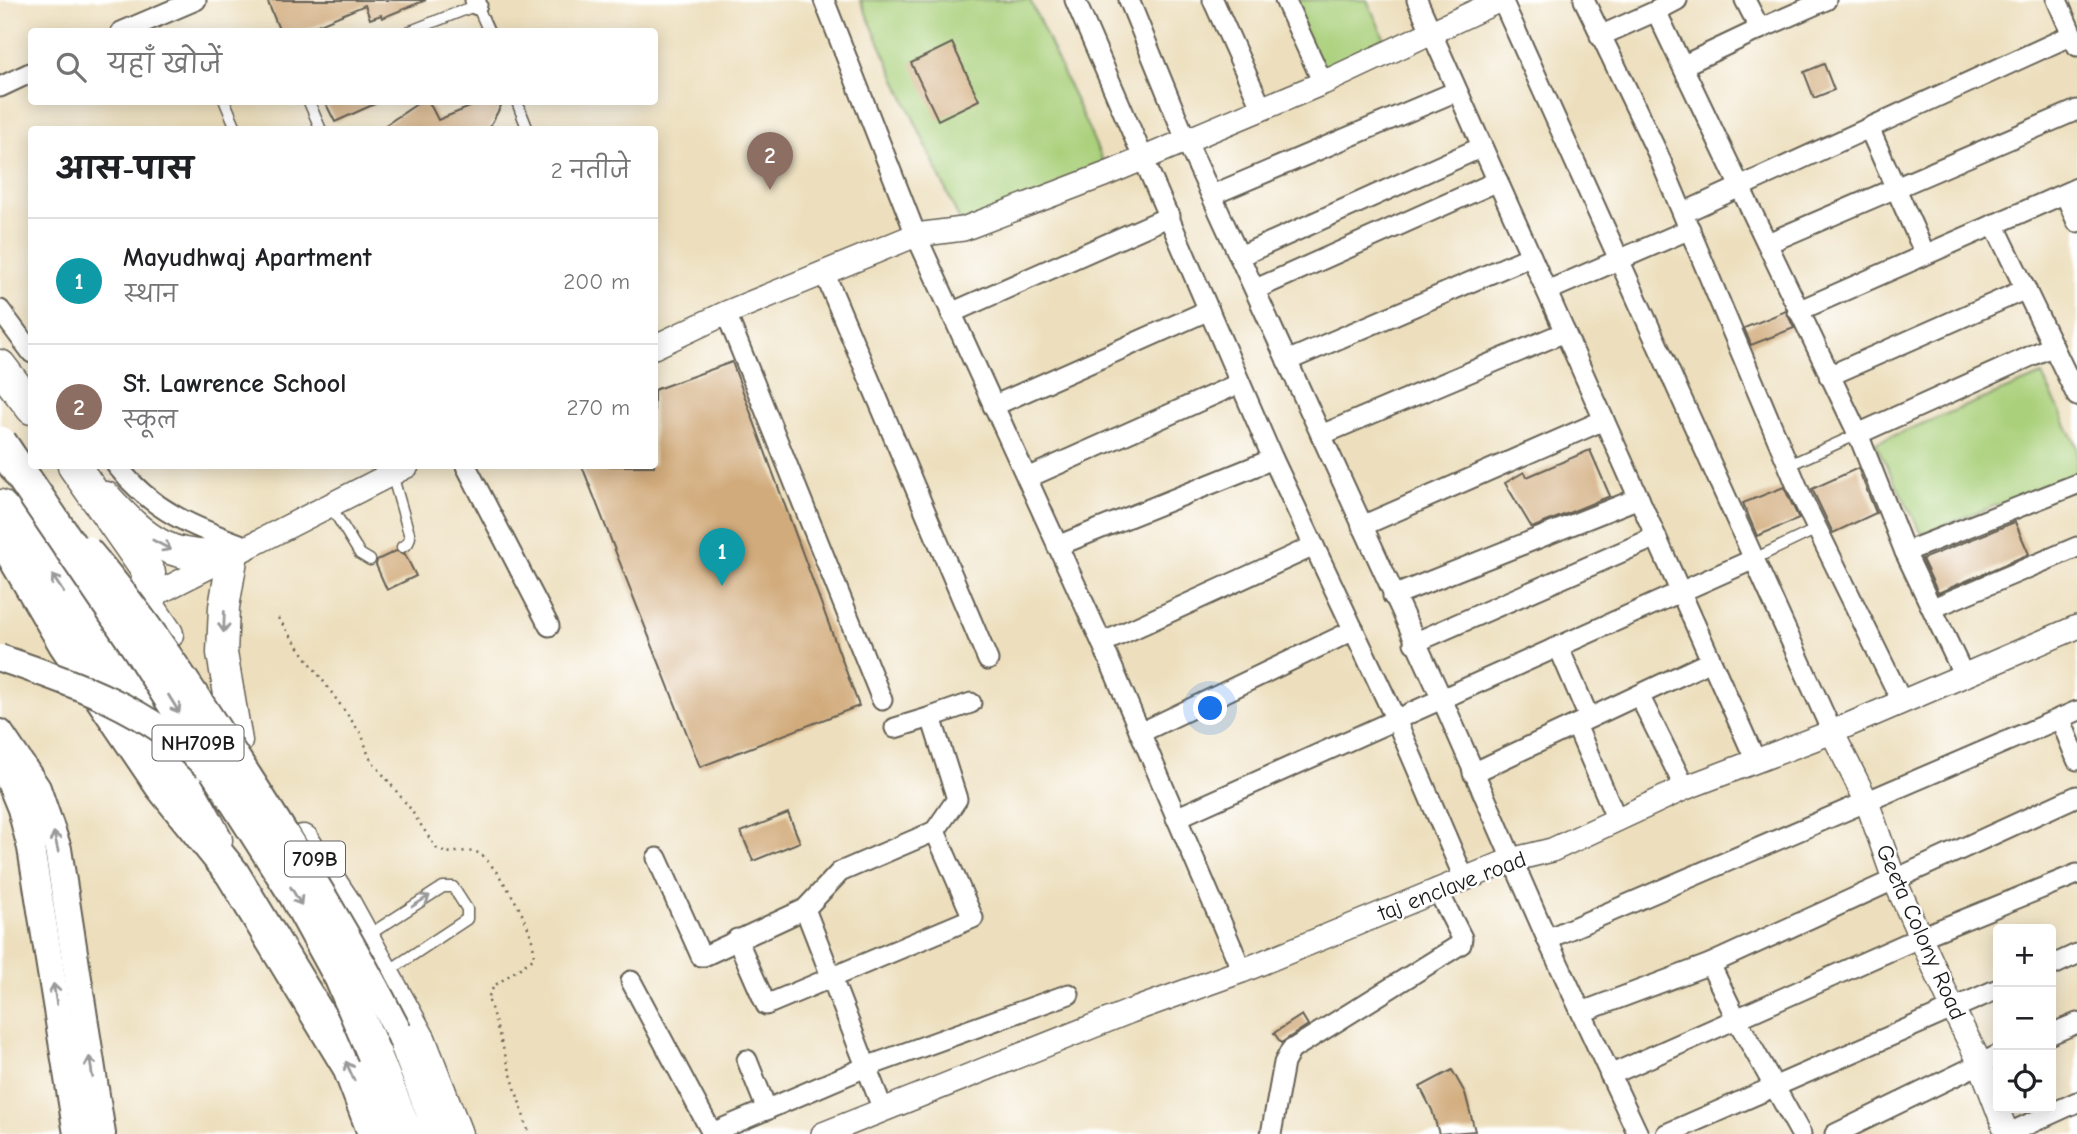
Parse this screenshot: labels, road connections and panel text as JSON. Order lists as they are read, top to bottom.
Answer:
{
  "streets": {
    "highway": ["NH709B", "709B"],
    "street": ["taj enclave road", "Geeta Colony Road"]
  },
  "crossings": [
    ["taj enclave road", "Geeta Colony Road"]
  ],
  "page": {
    "search": "यहाँ खोजें",
    "heading": ["आस-पास", "2 नतीजे"],
    "pins": ["2", "1"],
    "list": [
      {
        "mark": "1",
        "name": "Mayudhwaj Apartment",
        "note": "स्थान",
        "value": "200 m"
      },
      {
        "mark": "2",
        "name": "St. Lawrence School",
        "note": "स्कूल",
        "value": "270 m"
      }
    ],
    "map_buttons": ["+", "−"]
  }
}
